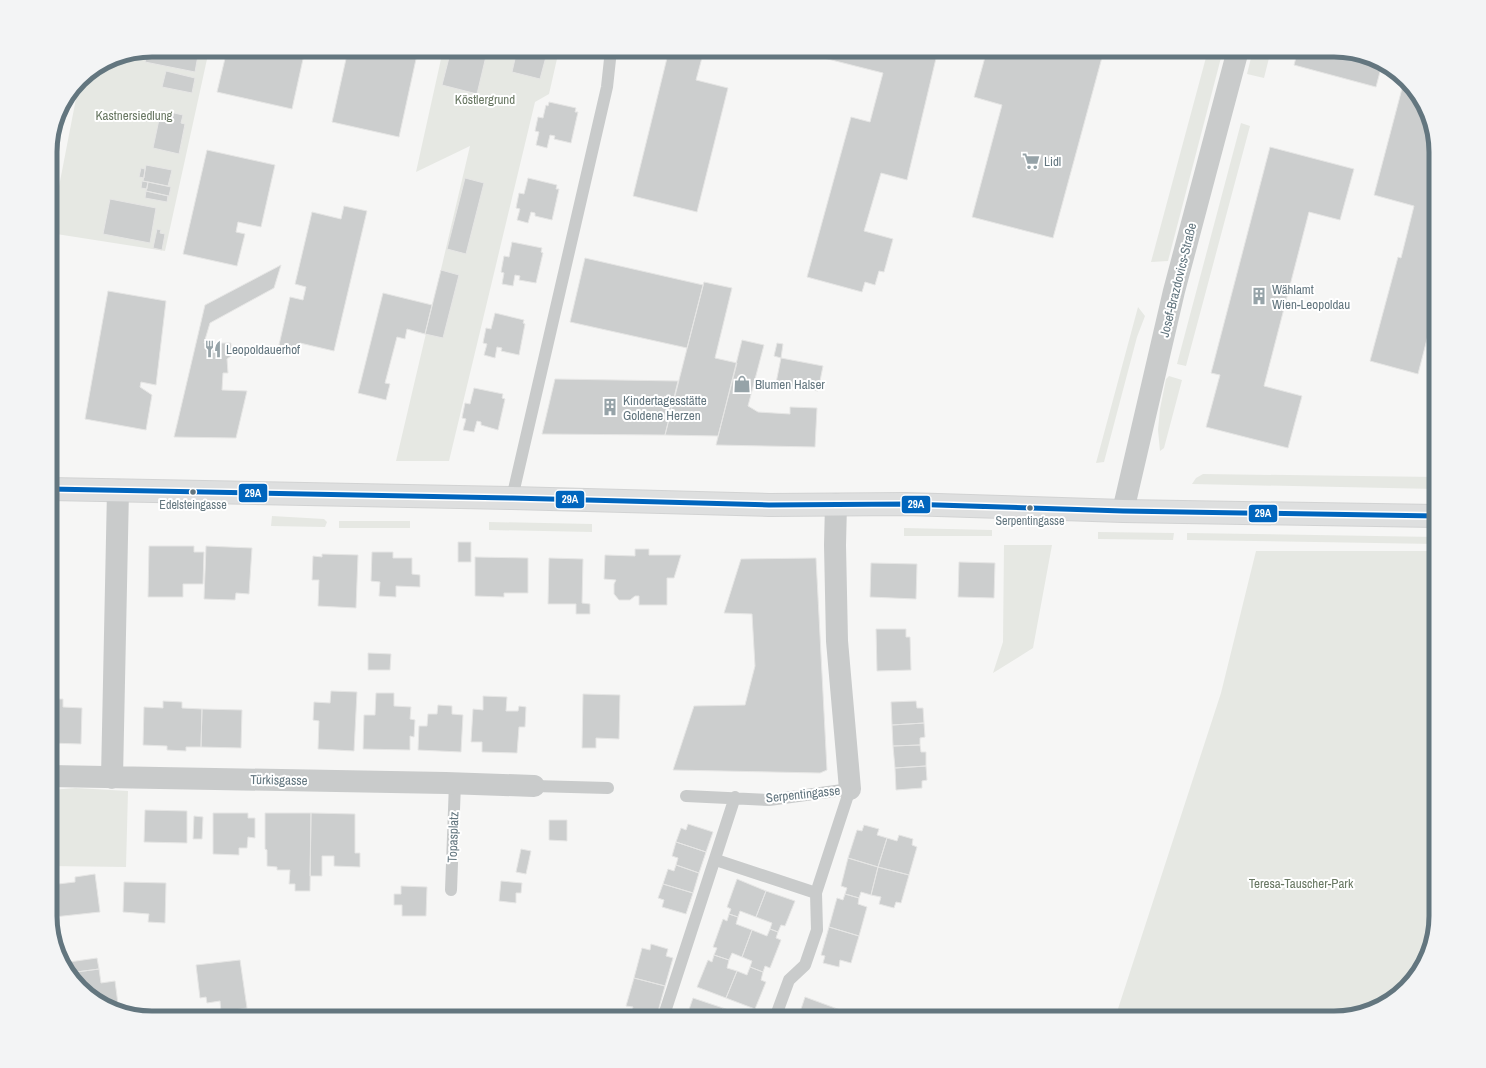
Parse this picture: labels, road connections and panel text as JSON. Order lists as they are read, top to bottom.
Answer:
{
  "streets": {
    "street": ["Josef-Brazdovics-Straße", "Türkisgasse", "Serpentingasse"],
    "lane": ["Topasplatz"]
  },
  "crossings": [
    ["Türkisgasse", "Topasplatz"]
  ],
  "parks": ["Köstlergrund", "Kastnersiedlung", "Teresa-Tauscher-Park"],
  "places": {
    "supermarket": ["Lidl"],
    "building": ["Wählamt Wien-Leopoldau", "Kindertagesstätte Goldene Herzen"],
    "restaurant": ["Leopoldauerhof"],
    "shop": ["Blumen Halser"],
    "other": ["Edelsteingasse", "Serpentingasse"]
  },
  "lines": ["transit line 29A"]
}
